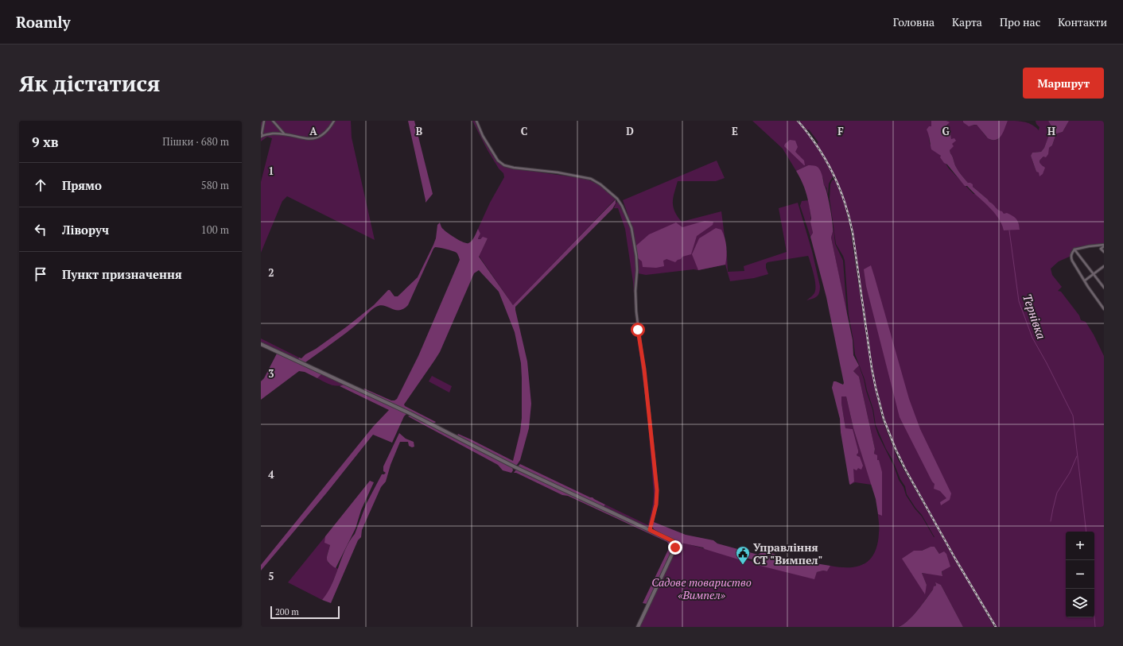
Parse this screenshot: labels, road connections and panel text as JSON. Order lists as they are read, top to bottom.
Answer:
{
  "water": ["Тернівка"],
  "parks": ["Садове товариство «Вимпел»"],
  "places": {
    "public building": ["Управління СТ \"Вимпел\""]
  },
  "scale_bar": "200 m",
  "page": {
    "header": "Roamly",
    "nav": [
      "Головна",
      "Карта",
      "Про нас",
      "Контакти"
    ],
    "buttons": "Маршрут",
    "title": "Як дістатися",
    "heading": ["9 хв", "Пішки · 680 m"],
    "list": [
      ["Прямо", "580 m"],
      ["Ліворуч", "100 m"],
      "Пункт призначення"
    ],
    "map_buttons": ["+", "−"],
    "scale": "200 m"
  },
  "grid": {
    "columns": [
      "A",
      "B",
      "C",
      "D",
      "E",
      "F",
      "G",
      "H"
    ],
    "rows": [
      "1",
      "2",
      "3",
      "4",
      "5"
    ]
  }
}
